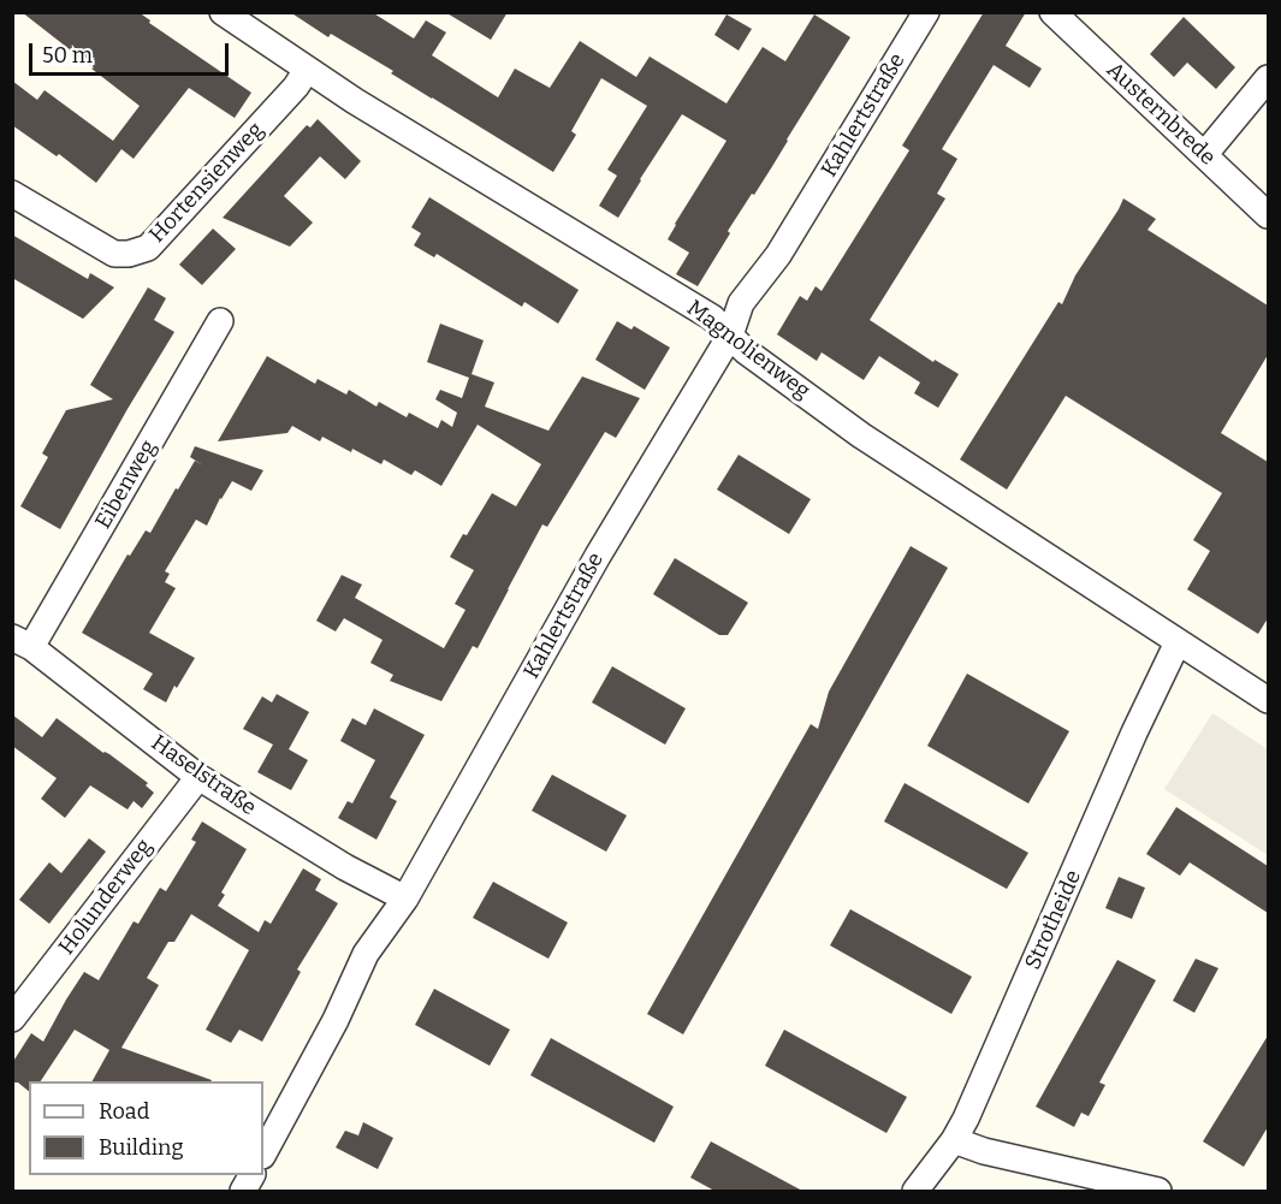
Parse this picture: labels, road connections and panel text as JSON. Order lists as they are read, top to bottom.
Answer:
{
  "streets": {
    "street": [
      "Austernbrede",
      "Kahlertstraße",
      "Hortensienweg",
      "Magnolienweg",
      "Eibenweg",
      "Haselstraße",
      "Holunderweg",
      "Strotheide"
    ]
  },
  "crossings": [
    ["Kahlertstraße", "Magnolienweg"],
    ["Kahlertstraße", "Haselstraße"],
    ["Hortensienweg", "Magnolienweg"],
    ["Magnolienweg", "Strotheide"],
    ["Eibenweg", "Haselstraße"],
    ["Haselstraße", "Holunderweg"]
  ],
  "legend": ["Road", "Building"],
  "scale_bar": "50 m"
}
